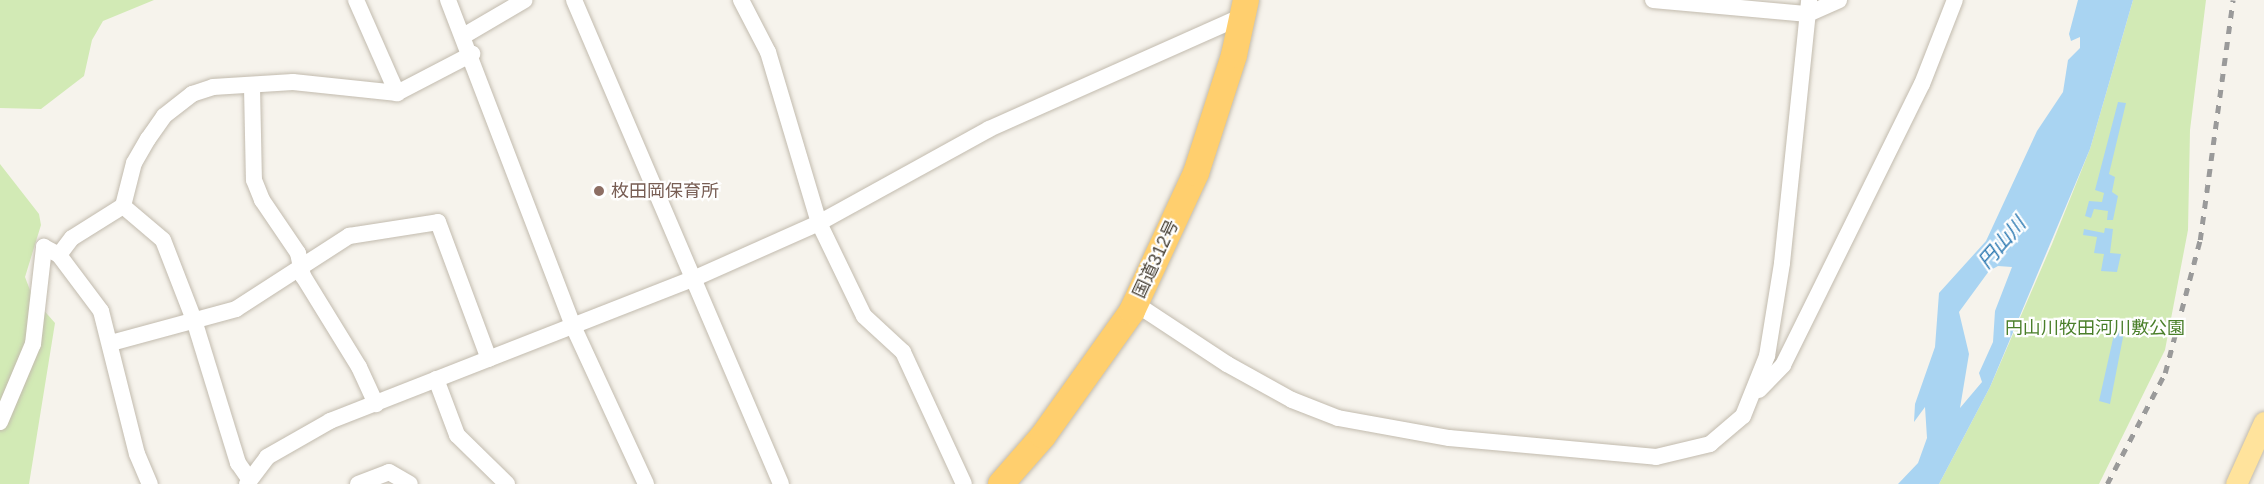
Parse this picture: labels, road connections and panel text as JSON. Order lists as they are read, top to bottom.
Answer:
{
  "streets": {
    "highway": ["国道312号"]
  },
  "water": ["円山川"],
  "parks": ["円山川牧田河川敷公園"],
  "places": ["枚田岡保育所"]
}
